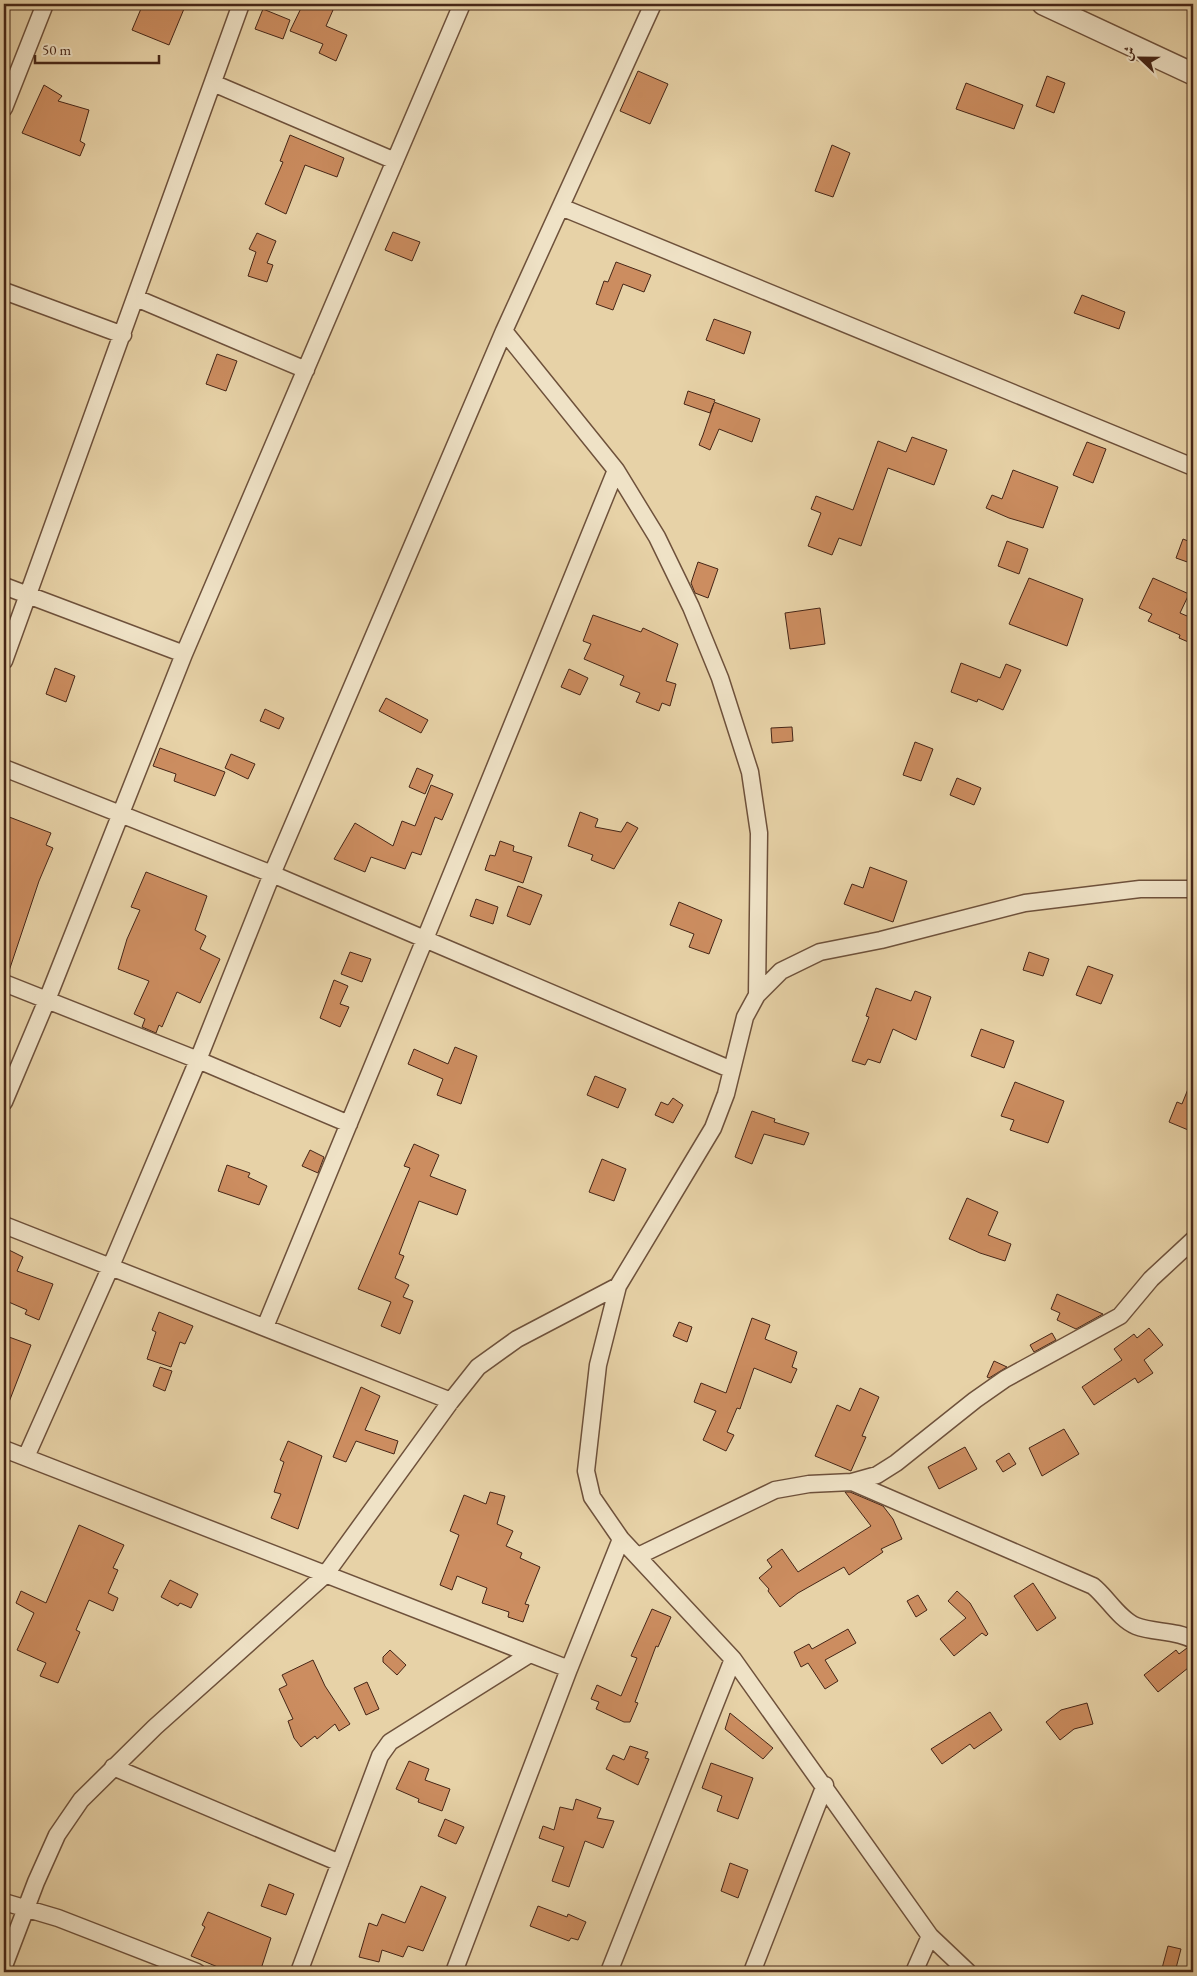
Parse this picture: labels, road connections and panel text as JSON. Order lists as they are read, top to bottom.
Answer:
{
  "scale_bar": "50 m",
  "north": "left"
}
